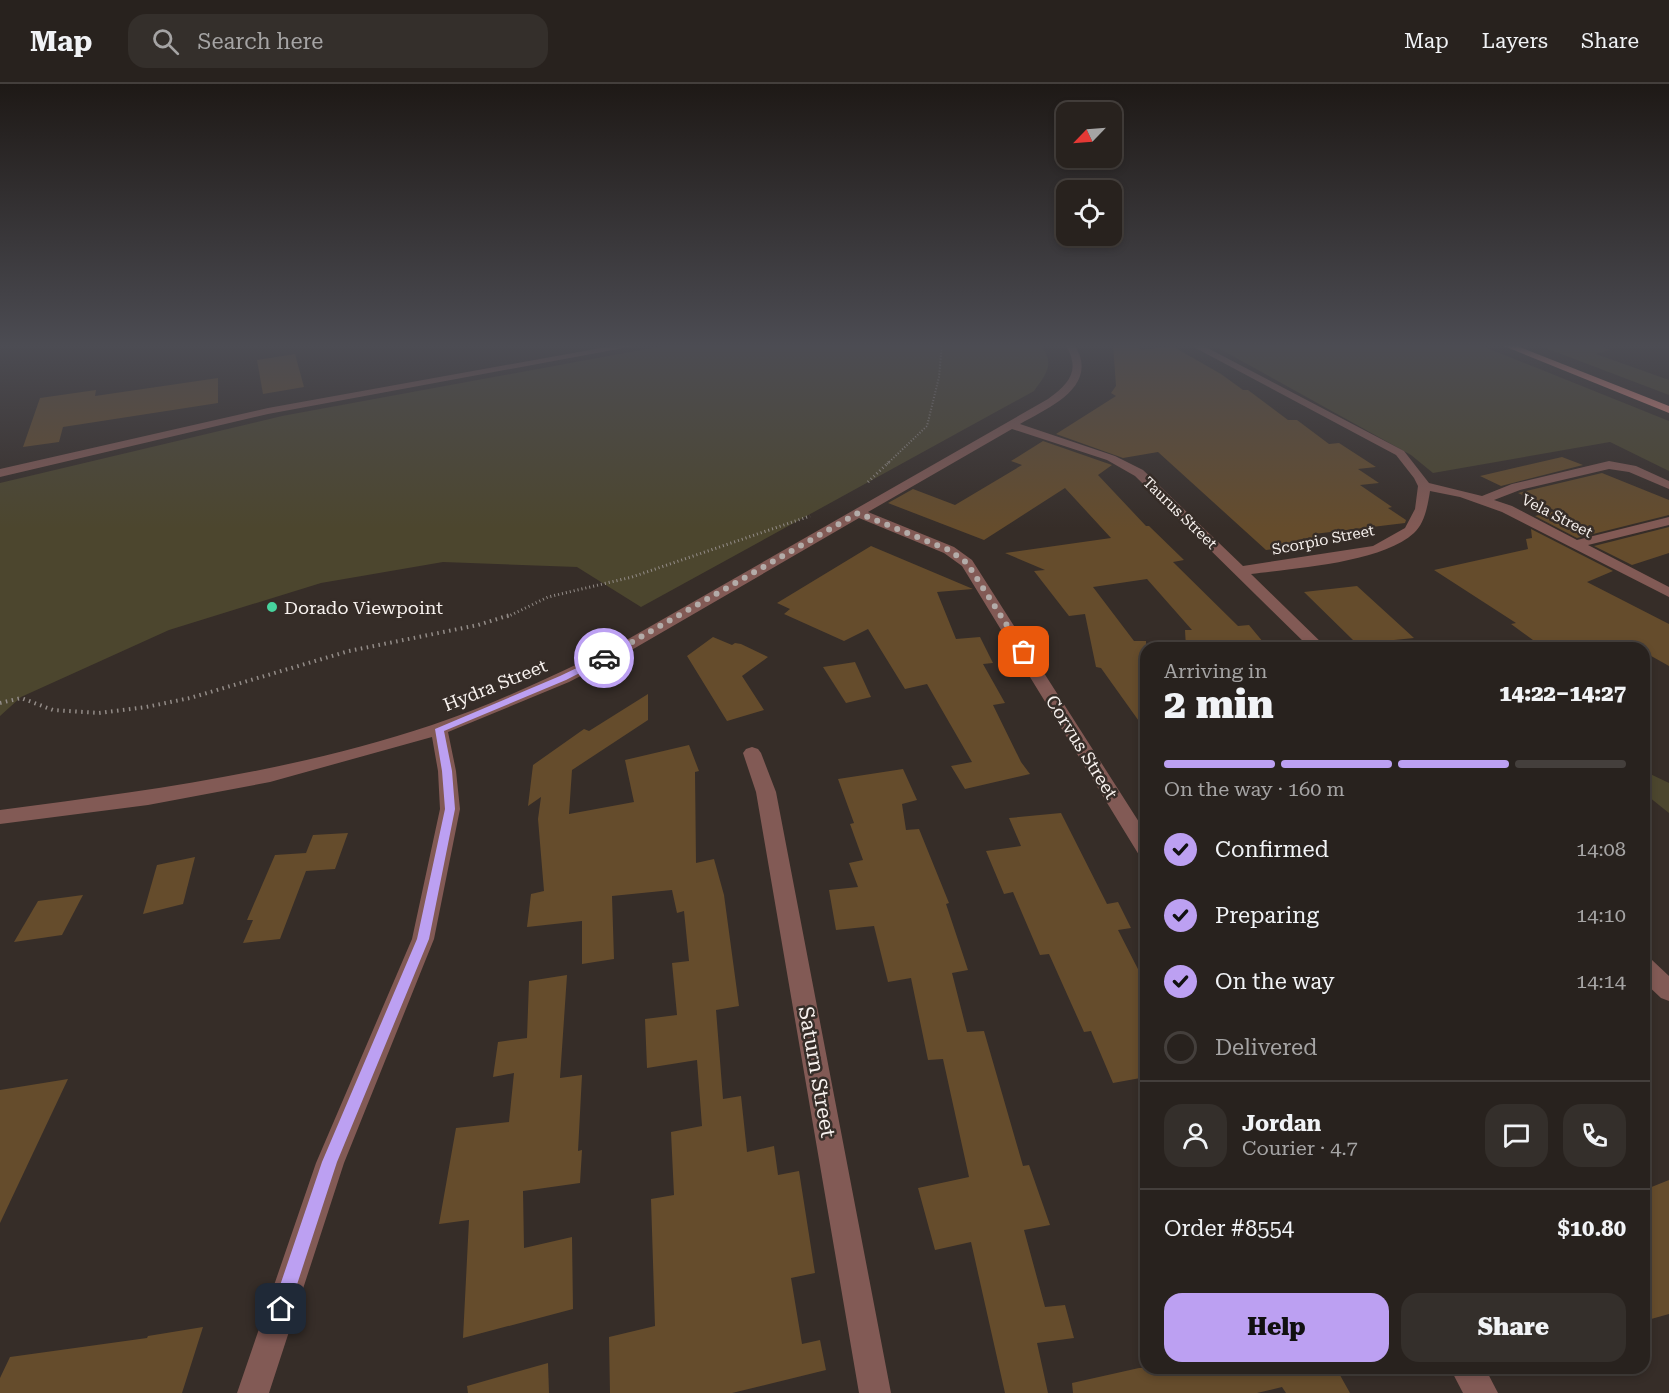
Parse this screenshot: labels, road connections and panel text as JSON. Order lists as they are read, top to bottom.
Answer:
{
  "streets": {
    "street": [
      "Taurus Street",
      "Vela Street",
      "Scorpio Street",
      "Hydra Street",
      "Corvus Street",
      "Saturn Street"
    ]
  },
  "crossings": [
    ["Taurus Street", "Scorpio Street"],
    ["Taurus Street", "Hydra Street"],
    ["Vela Street", "Scorpio Street"],
    ["Hydra Street", "Corvus Street"]
  ],
  "places": ["Dorado Viewpoint"],
  "north": "bottom left",
  "page": {
    "header": "Map",
    "search": "Search here",
    "nav": ["Map", "Layers", "Share"],
    "heading": ["2 min", "Arriving in", "14:22–14:27"],
    "panel": [
      "Jordan",
      "Courier · 4.7",
      "Order #8554",
      "$10.80"
    ],
    "bar": "On the way · 160 m",
    "list": [
      ["Confirmed", "14:08"],
      ["Preparing", "14:10"],
      ["On the way", "14:14"],
      "Delivered"
    ],
    "buttons": ["Help", "Share"]
  }
}
